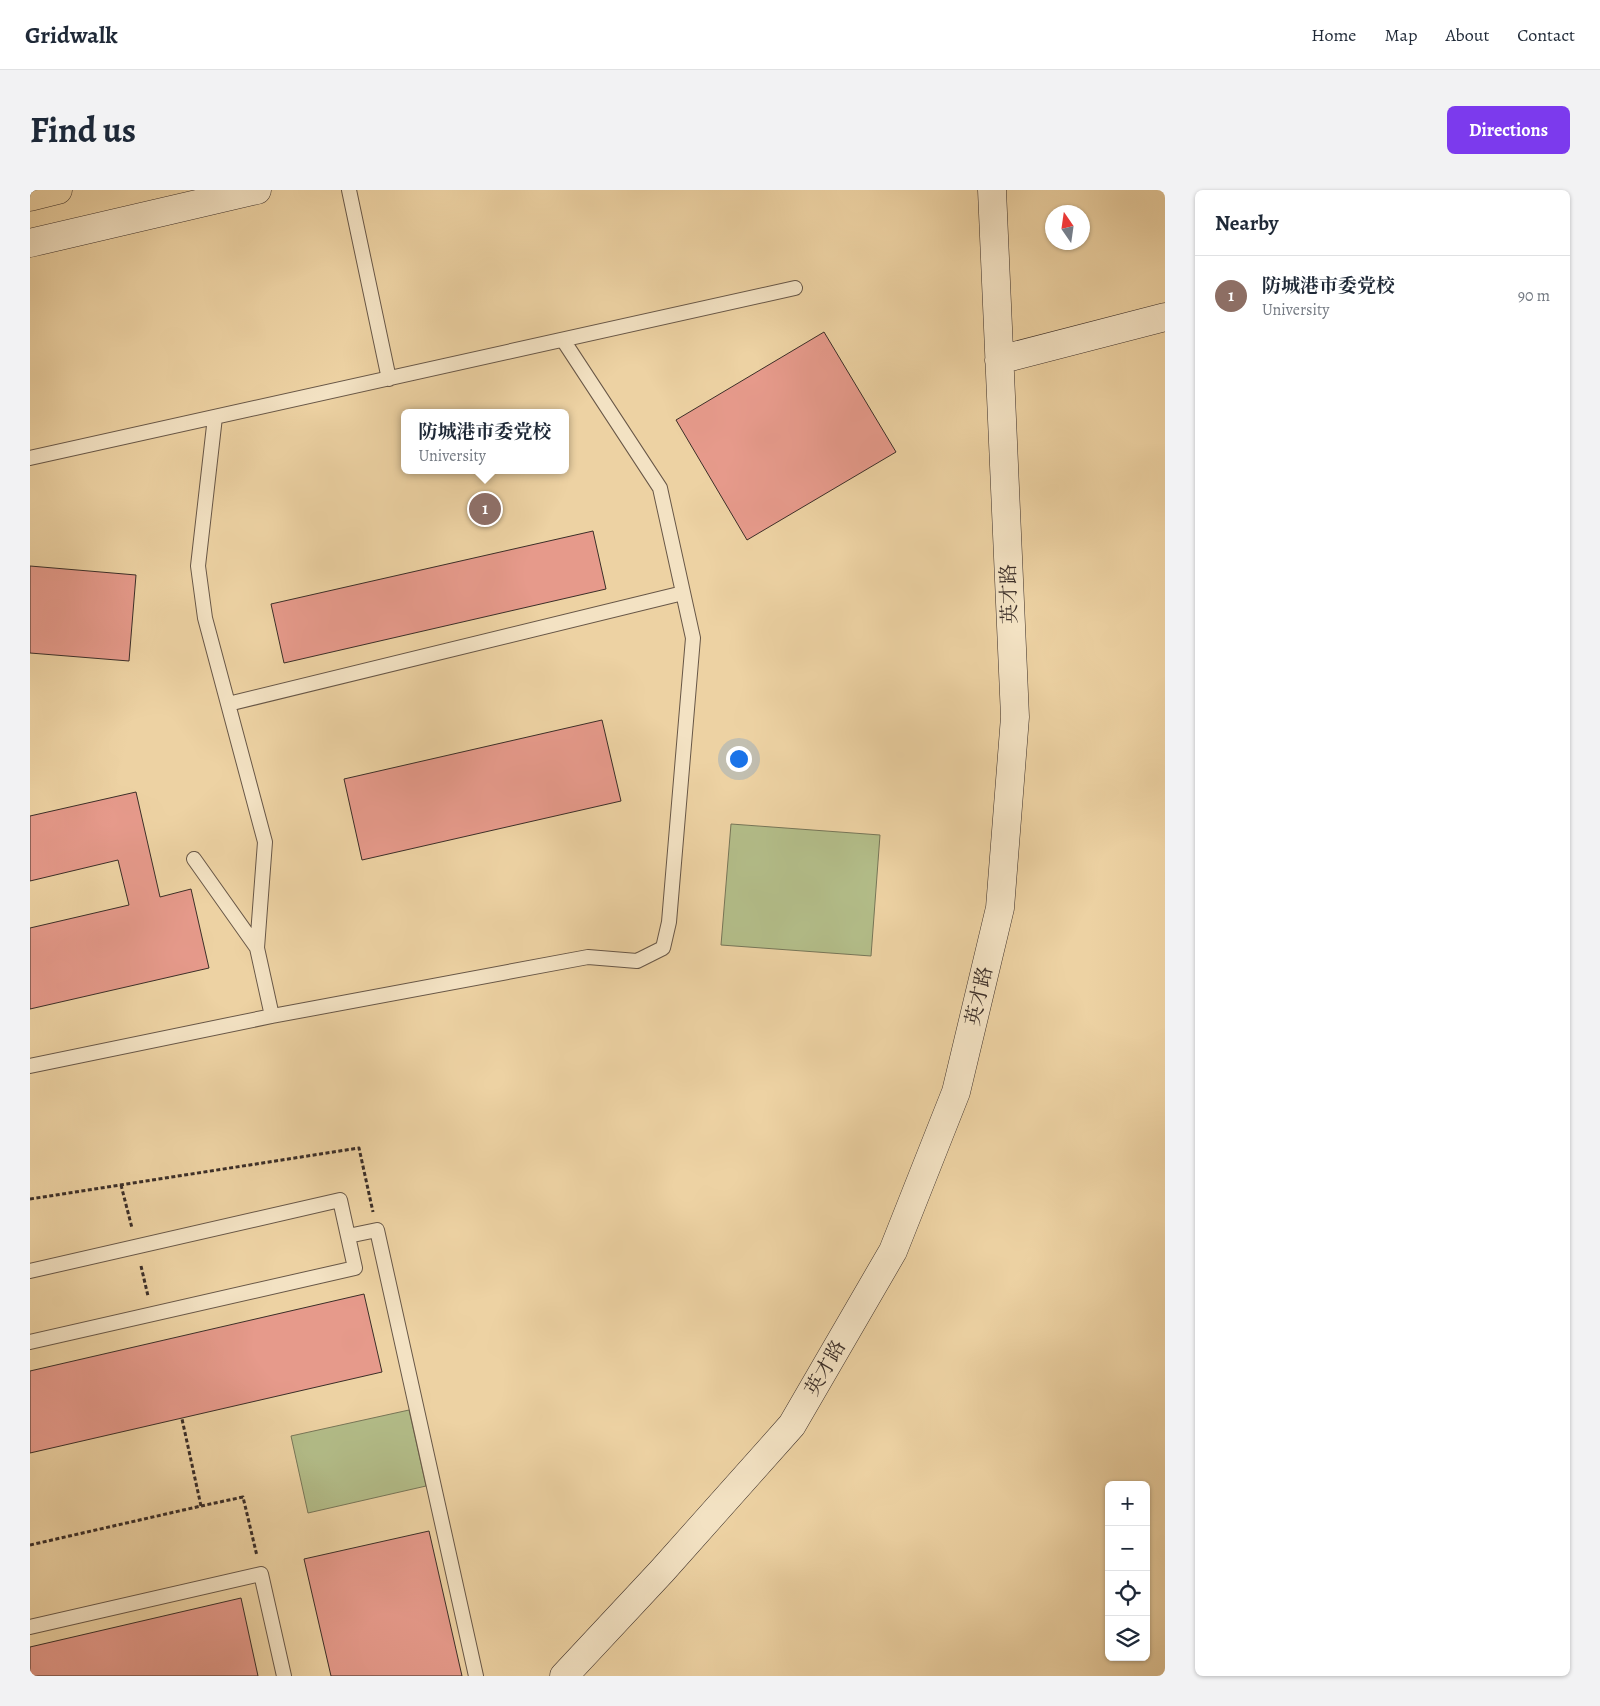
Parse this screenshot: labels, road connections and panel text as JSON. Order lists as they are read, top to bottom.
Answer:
{
  "streets": {
    "street": ["英才路"]
  },
  "north": "top",
  "page": {
    "header": "Gridwalk",
    "nav": [
      "Home",
      "Map",
      "About",
      "Contact"
    ],
    "title": "Find us",
    "buttons": "Directions",
    "heading": "Nearby",
    "list": [
      {
        "mark": "1",
        "name": "防城港市委党校",
        "note": "University",
        "value": "90 m"
      }
    ],
    "popup": ["防城港市委党校", "University"],
    "pins": "1",
    "map_buttons": ["+", "−"]
  }
}
